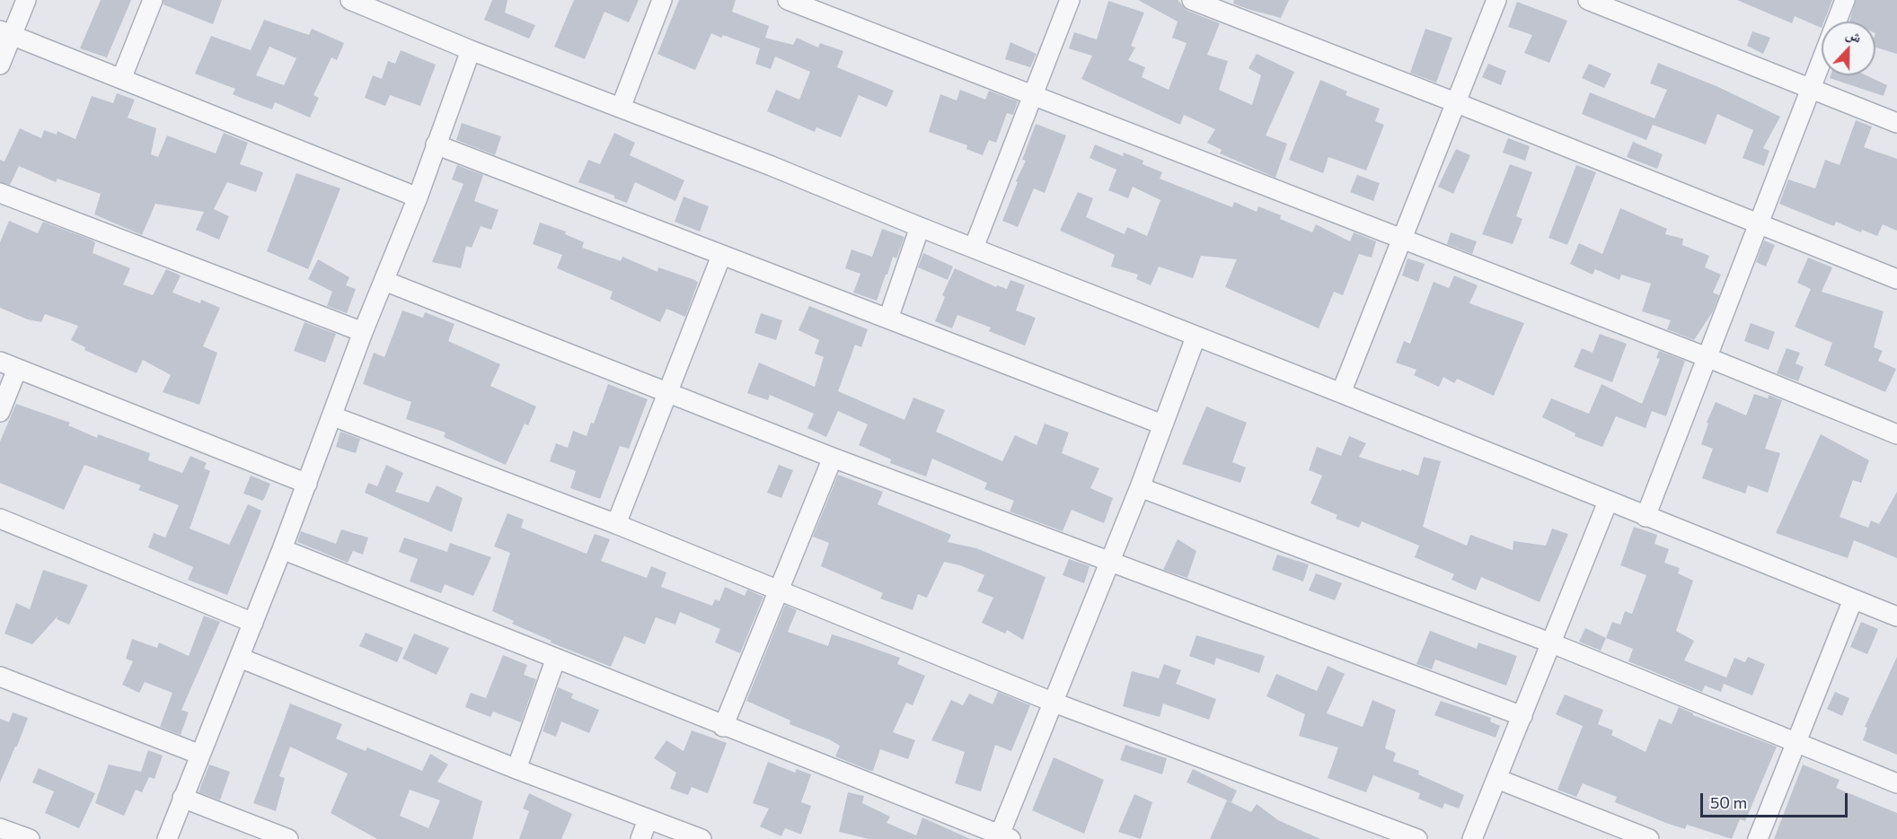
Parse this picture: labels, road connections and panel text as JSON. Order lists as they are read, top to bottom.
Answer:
{
  "scale_bar": "50 m",
  "north": "top"
}
